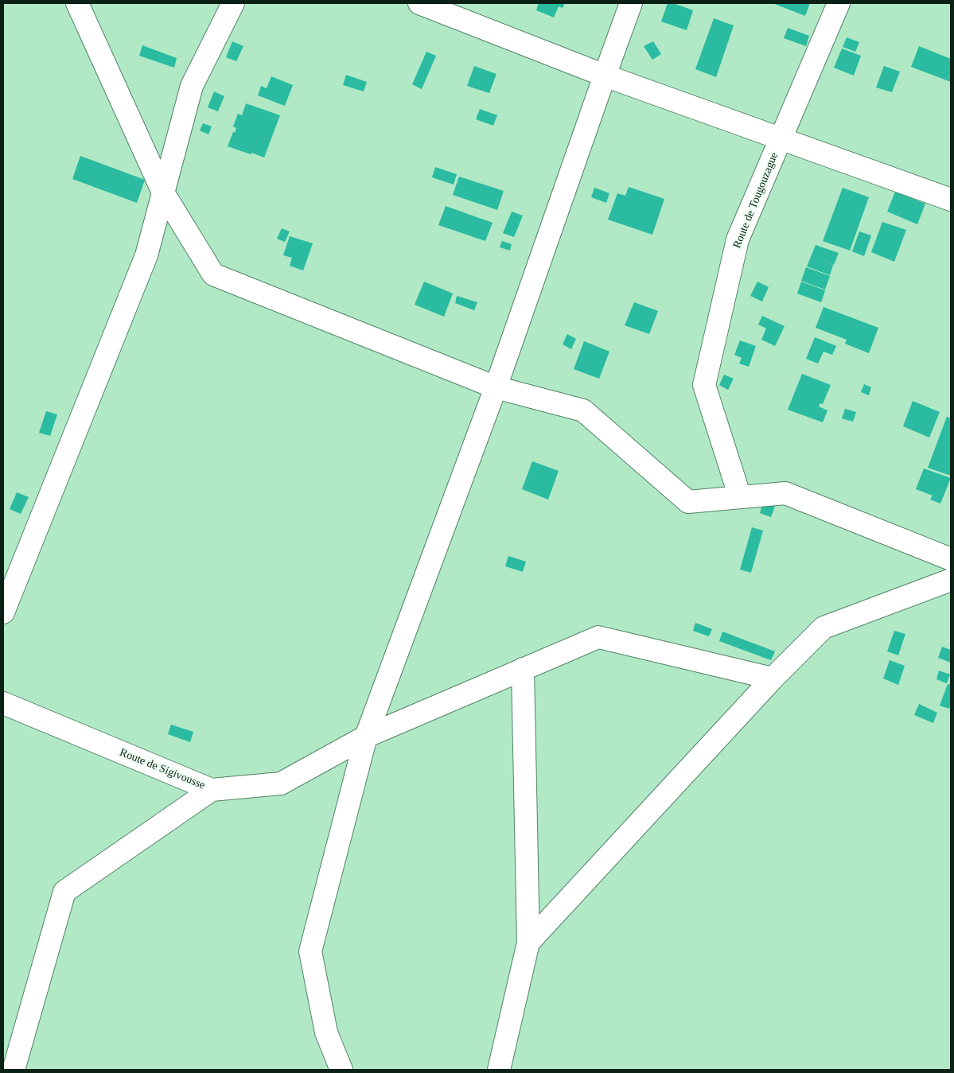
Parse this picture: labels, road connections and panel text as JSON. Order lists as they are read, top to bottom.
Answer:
{
  "streets": {
    "street": ["Route de Tougouzague", "Route de Sigivousse"]
  }
}
